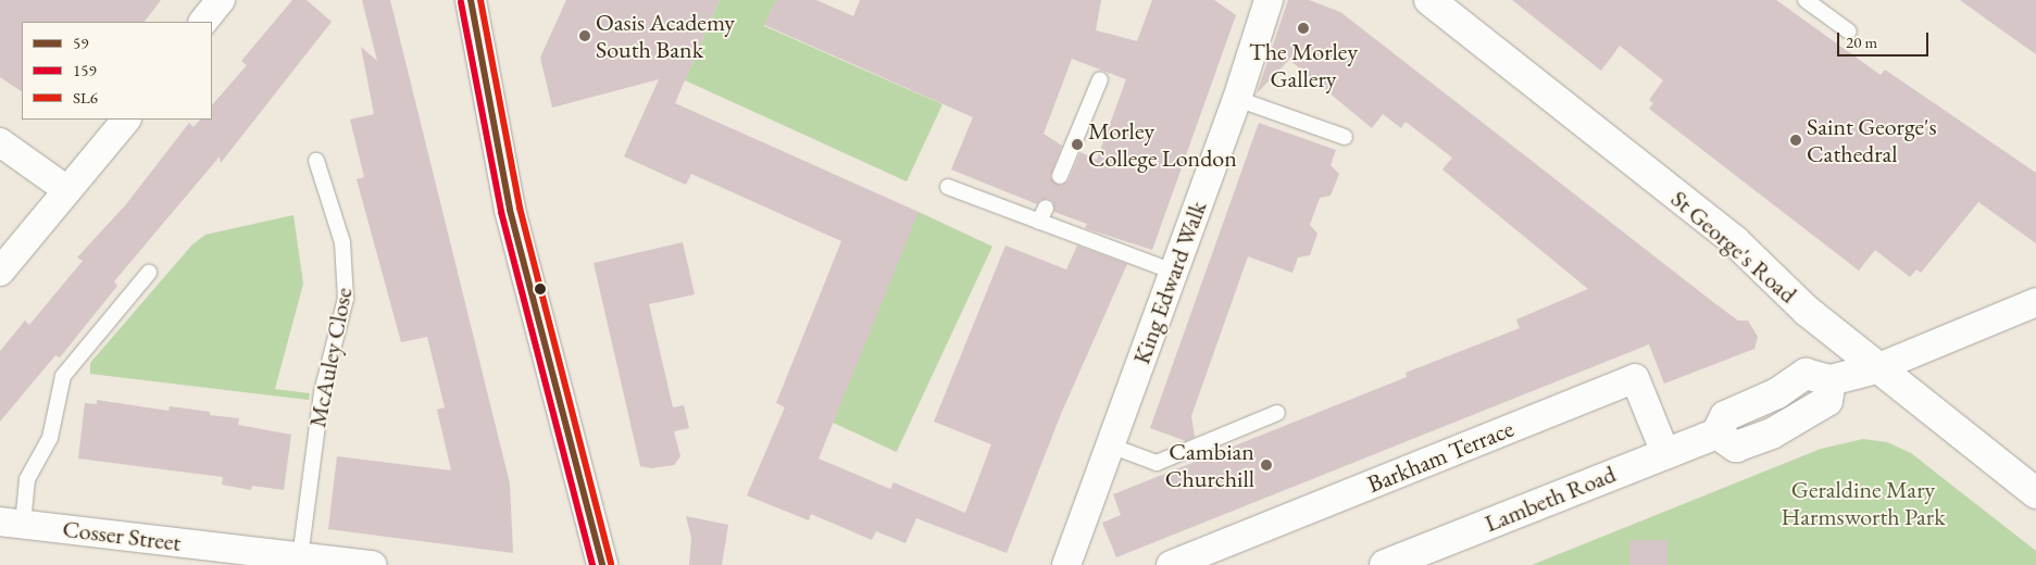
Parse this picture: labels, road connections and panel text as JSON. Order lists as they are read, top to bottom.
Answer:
{
  "streets": {
    "main road": ["St George's Road", "Lambeth Road"],
    "street": ["King Edward Walk", "Barkham Terrace", "Cosser Street"],
    "lane": ["McAuley Close"]
  },
  "crossings": [
    ["St George's Road", "Lambeth Road"],
    ["McAuley Close", "Cosser Street"],
    ["Barkham Terrace", "Lambeth Road"]
  ],
  "parks": ["Geraldine Mary Harmsworth Park"],
  "places": [
    "The Morley Gallery",
    "Oasis Academy South Bank",
    "Saint George's Cathedral",
    "Morley College London",
    "Cambian Churchill"
  ],
  "lines": ["transit line 59", "transit line SL6", "transit line 159"],
  "legend": ["59", "159", "SL6"],
  "scale_bar": "20 m"
}
